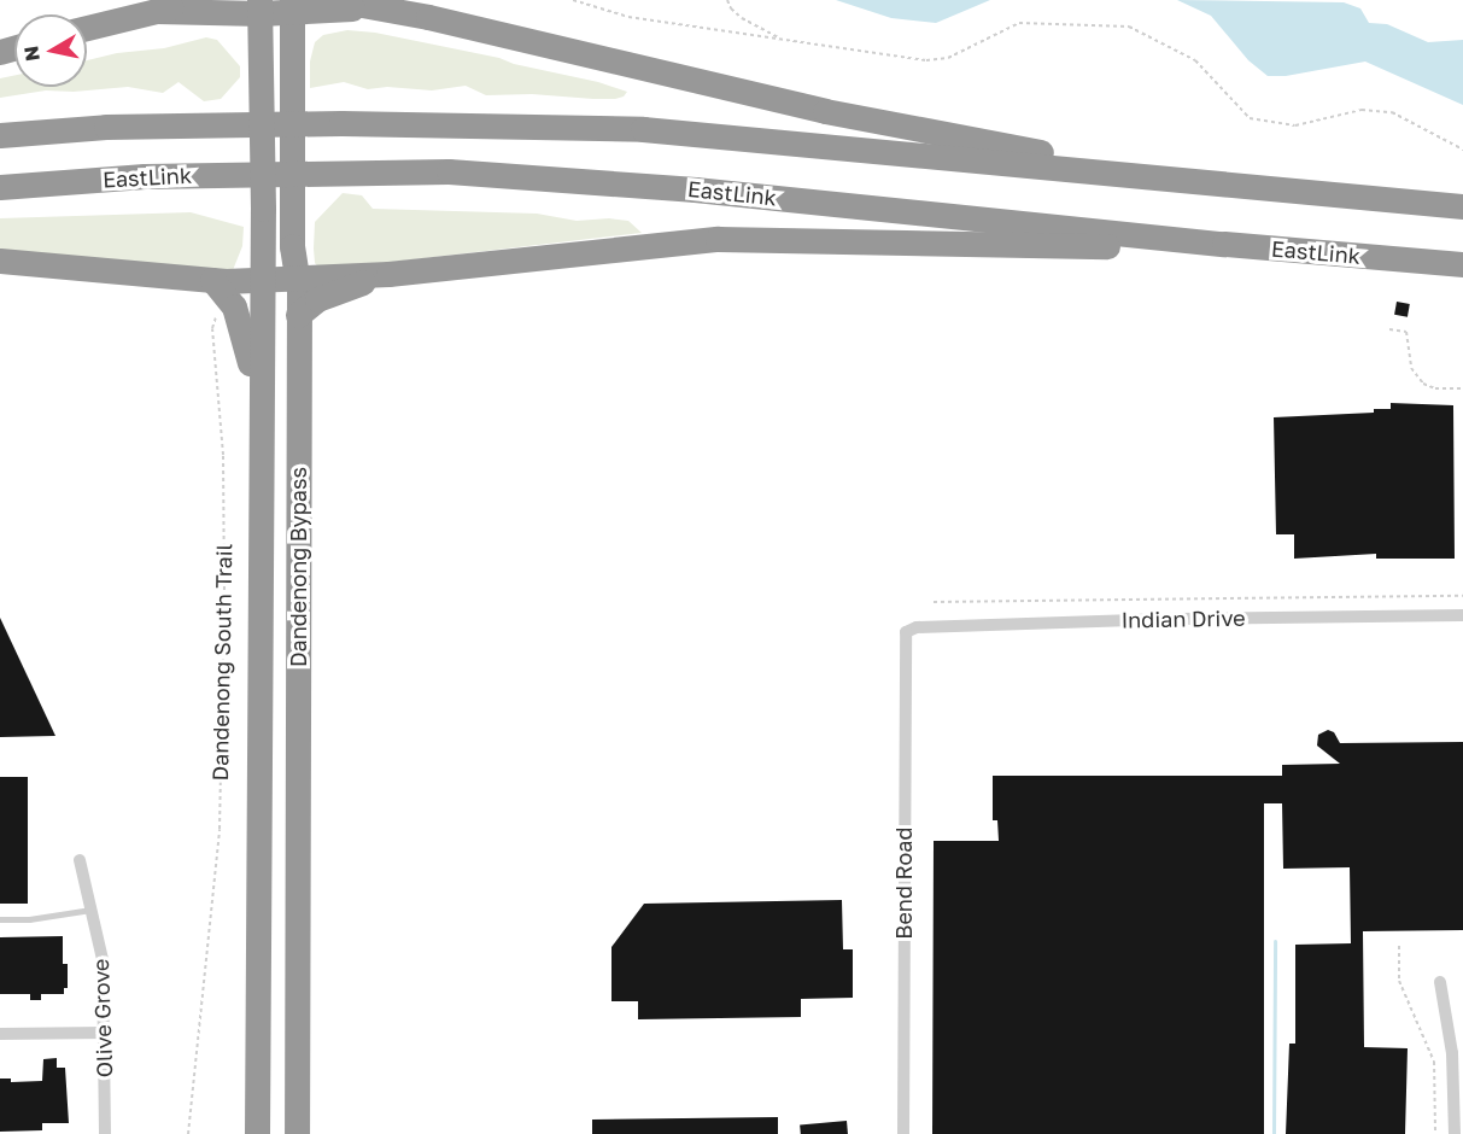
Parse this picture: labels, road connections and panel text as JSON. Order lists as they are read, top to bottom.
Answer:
{
  "streets": {
    "highway": ["EastLink", "Dandenong Bypass"],
    "street": ["Indian Drive", "Bend Road", "Olive Grove"],
    "path": ["Dandenong South Trail"]
  },
  "crossings": [
    ["Indian Drive", "Bend Road"]
  ],
  "north": "left"
}
